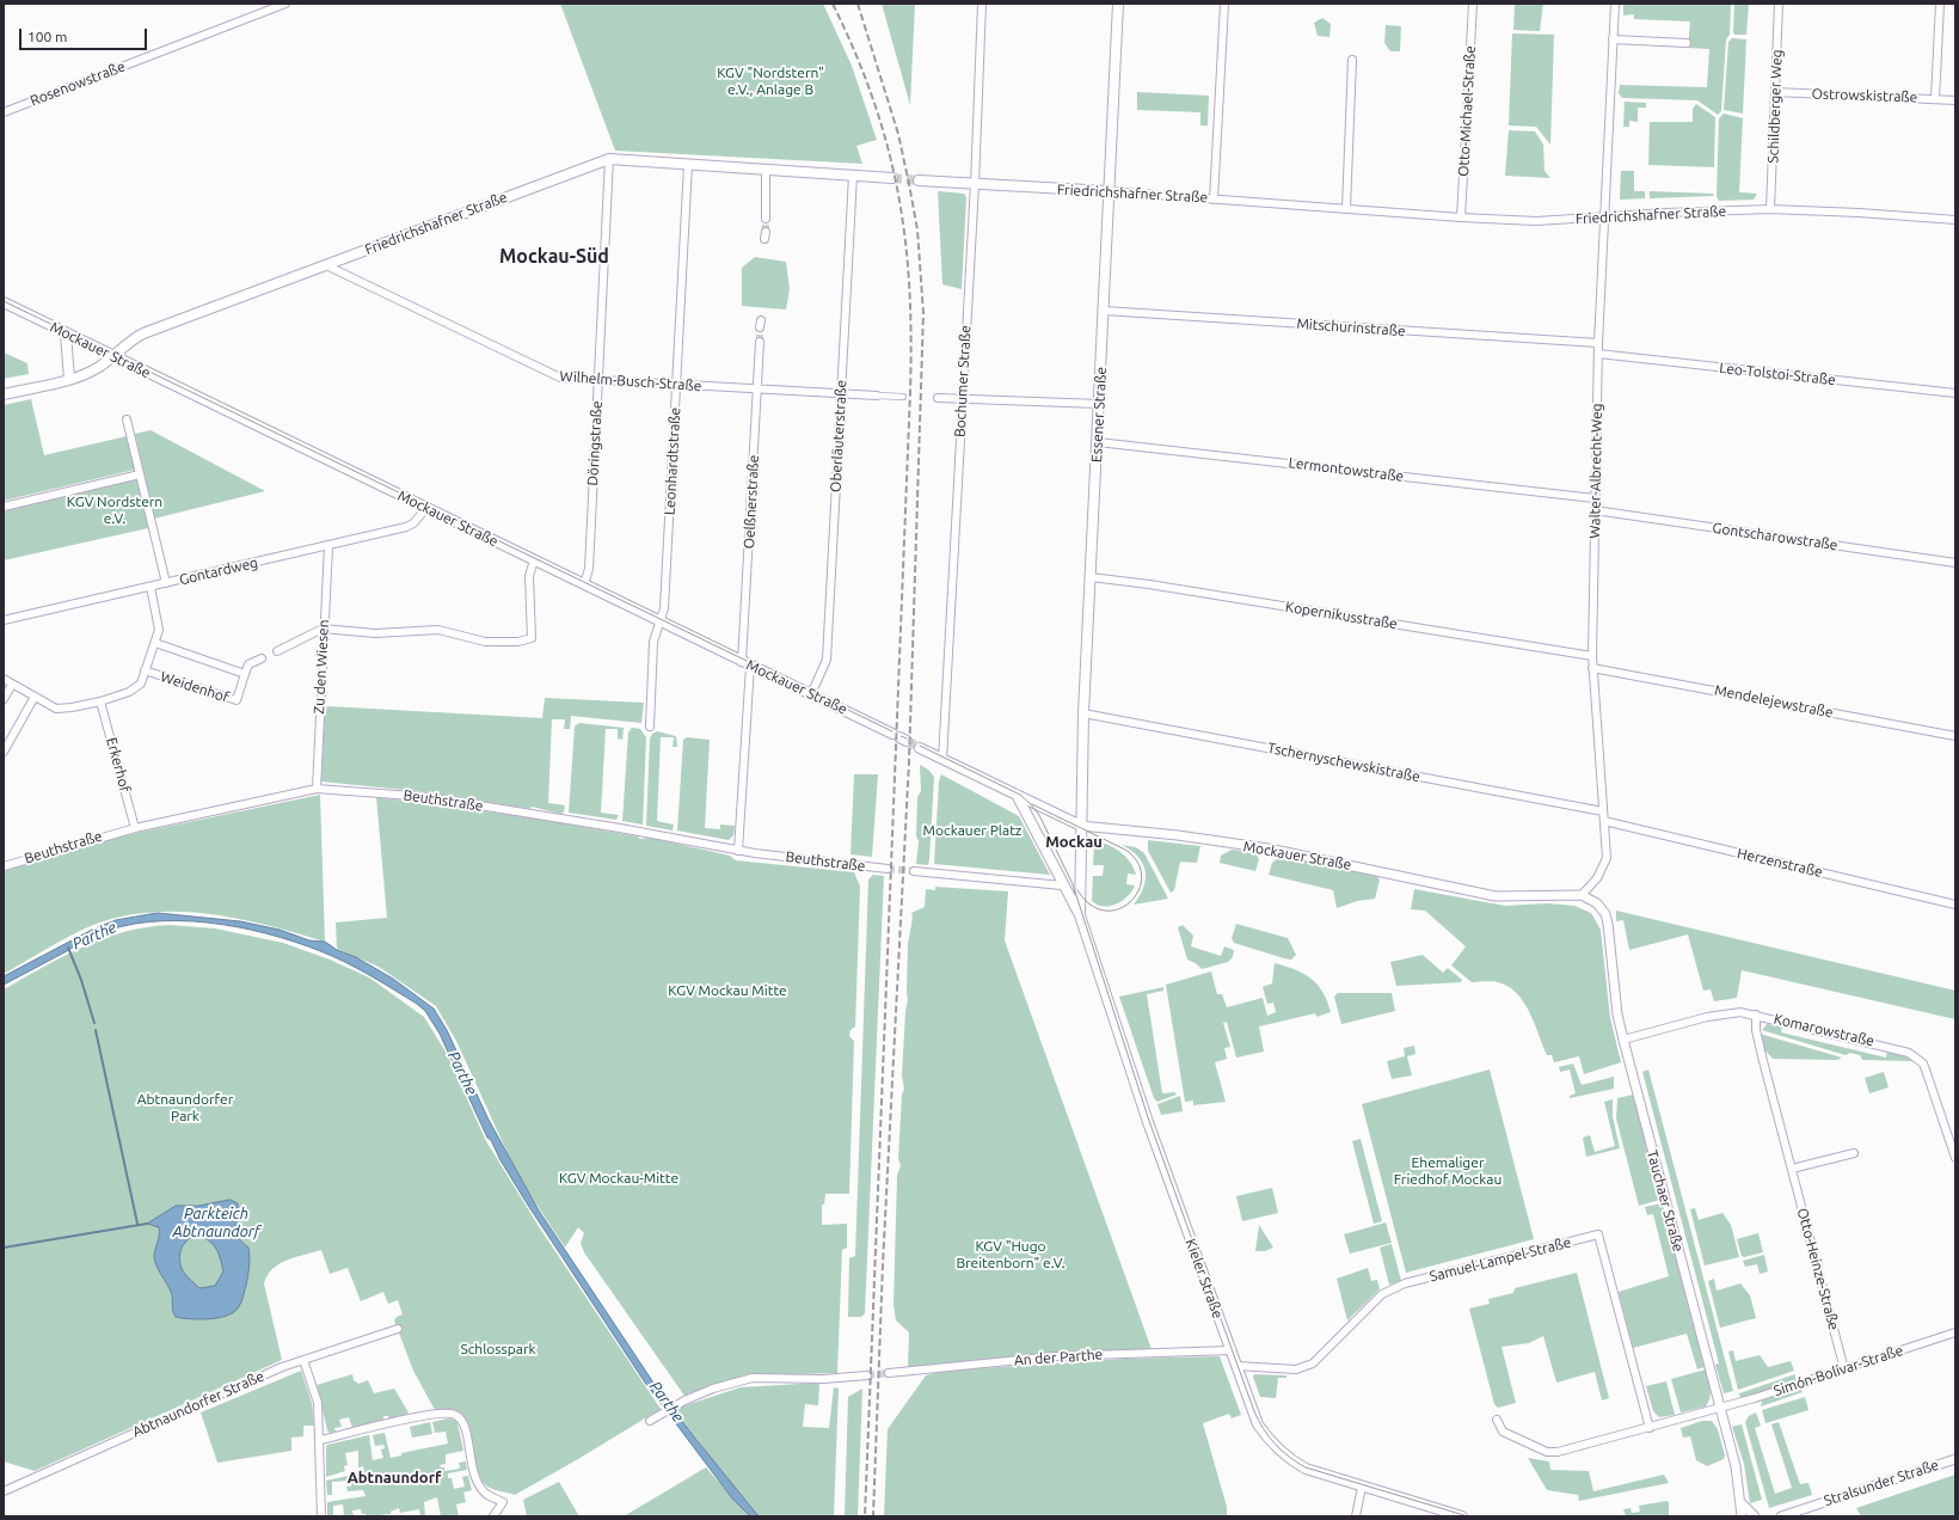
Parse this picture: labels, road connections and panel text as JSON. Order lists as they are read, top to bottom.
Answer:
{
  "streets": {
    "main road": [
      "Friedrichshafner Straße",
      "Mockauer Straße",
      "Essener Straße",
      "Kieler Straße"
    ],
    "street": [
      "Rosenowstraße",
      "Ostrowskistraße",
      "Schildberger Weg",
      "Otto-Michael-Straße",
      "Mitschurinstraße",
      "Leo-Tolstoi-Straße",
      "Wilhelm-Busch-Straße",
      "Bochumer Straße",
      "Oberläuterstraße",
      "Döringstraße",
      "Leonhardtstraße",
      "Lermontowstraße",
      "Walter-Albrecht-Weg",
      "Oelßnerstraße",
      "Gontscharowstraße",
      "Gontardweg",
      "Kopernikusstraße",
      "Zu den Wiesen",
      "Weidenhof",
      "Mendelejewstraße",
      "Tschernyschewskistraße",
      "Erkerhof",
      "Beuthstraße",
      "Herzenstraße",
      "Komarowstraße",
      "Tauchaer Straße",
      "Samuel-Lampel-Straße",
      "Otto-Heinze-Straße",
      "An der Parthe",
      "Simón-Bolívar-Straße",
      "Abtnaundorfer Straße",
      "Stralsunder Straße"
    ]
  },
  "crossings": [
    ["Ostrowskistraße", "Schildberger Weg"],
    ["Schildberger Weg", "Friedrichshafner Straße"],
    ["Otto-Michael-Straße", "Friedrichshafner Straße"],
    ["Friedrichshafner Straße", "Mockauer Straße"],
    ["Friedrichshafner Straße", "Wilhelm-Busch-Straße"],
    ["Friedrichshafner Straße", "Bochumer Straße"],
    ["Friedrichshafner Straße", "Essener Straße"],
    ["Friedrichshafner Straße", "Oberläuterstraße"],
    ["Friedrichshafner Straße", "Döringstraße"],
    ["Friedrichshafner Straße", "Leonhardtstraße"],
    ["Friedrichshafner Straße", "Walter-Albrecht-Weg"],
    ["Mitschurinstraße", "Essener Straße"],
    ["Mitschurinstraße", "Walter-Albrecht-Weg"],
    ["Mockauer Straße", "Bochumer Straße"],
    ["Mockauer Straße", "Essener Straße"],
    ["Mockauer Straße", "Oberläuterstraße"],
    ["Mockauer Straße", "Döringstraße"],
    ["Mockauer Straße", "Leonhardtstraße"],
    ["Mockauer Straße", "Walter-Albrecht-Weg"],
    ["Mockauer Straße", "Oelßnerstraße"],
    ["Mockauer Straße", "Gontardweg"],
    ["Mockauer Straße", "Tauchaer Straße"],
    ["Mockauer Straße", "Kieler Straße"],
    ["Leo-Tolstoi-Straße", "Walter-Albrecht-Weg"],
    ["Wilhelm-Busch-Straße", "Oberläuterstraße"],
    ["Wilhelm-Busch-Straße", "Döringstraße"],
    ["Wilhelm-Busch-Straße", "Leonhardtstraße"],
    ["Wilhelm-Busch-Straße", "Oelßnerstraße"],
    ["Essener Straße", "Lermontowstraße"],
    ["Essener Straße", "Kopernikusstraße"],
    ["Essener Straße", "Tschernyschewskistraße"],
    ["Essener Straße", "Kieler Straße"],
    ["Lermontowstraße", "Walter-Albrecht-Weg"],
    ["Walter-Albrecht-Weg", "Gontscharowstraße"],
    ["Walter-Albrecht-Weg", "Kopernikusstraße"],
    ["Walter-Albrecht-Weg", "Mendelejewstraße"],
    ["Walter-Albrecht-Weg", "Tschernyschewskistraße"],
    ["Walter-Albrecht-Weg", "Herzenstraße"],
    ["Walter-Albrecht-Weg", "Tauchaer Straße"],
    ["Oelßnerstraße", "Beuthstraße"],
    ["Gontardweg", "Zu den Wiesen"],
    ["Gontardweg", "Weidenhof"],
    ["Zu den Wiesen", "Beuthstraße"],
    ["Weidenhof", "Erkerhof"],
    ["Erkerhof", "Beuthstraße"],
    ["Komarowstraße", "Tauchaer Straße"],
    ["Komarowstraße", "Otto-Heinze-Straße"],
    ["Tauchaer Straße", "Simón-Bolívar-Straße"],
    ["Samuel-Lampel-Straße", "Kieler Straße"],
    ["Otto-Heinze-Straße", "Simón-Bolívar-Straße"],
    ["Kieler Straße", "An der Parthe"]
  ],
  "districts": ["Mockau-Süd", "Mockau", "Abtnaundorf"],
  "water": ["Parthe", "Parkteich Abtnaundorf"],
  "parks": [
    "KGV \"Nordstern\" e.V., Anlage B",
    "KGV Nordstern e.V.",
    "Mockauer Platz",
    "KGV Mockau Mitte",
    "Abtnaundorfer Park",
    "Ehemaliger Friedhof Mockau",
    "KGV Mockau-Mitte",
    "KGV \"Hugo Breitenborn\" e.V.",
    "Schlosspark"
  ],
  "scale_bar": "100 m"
}
